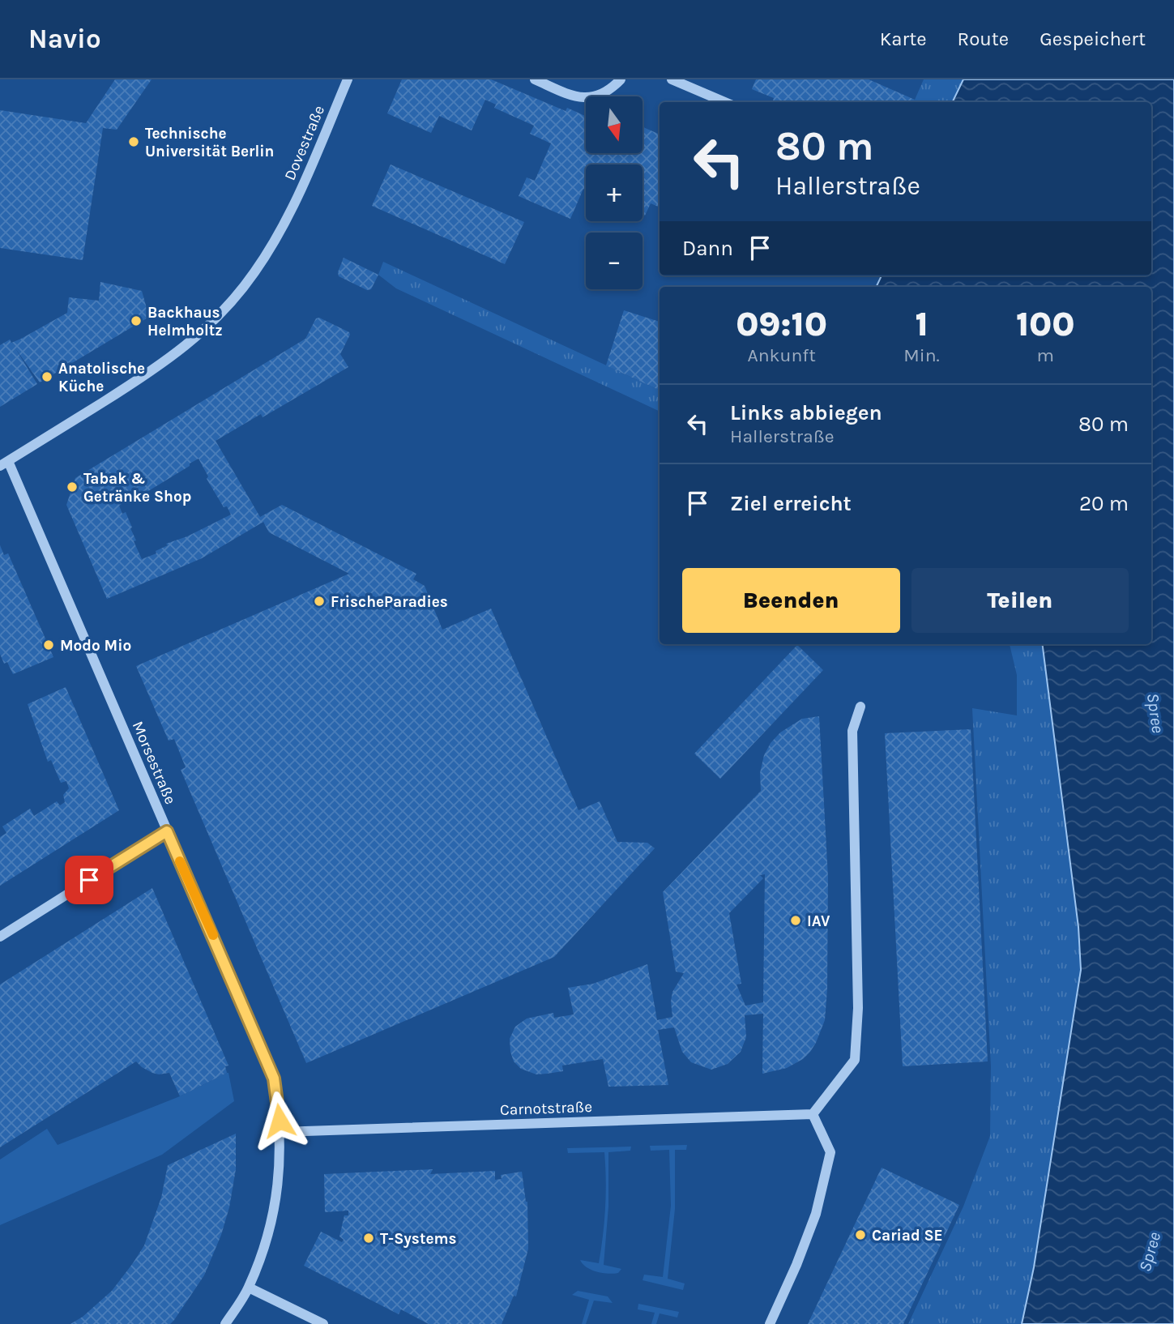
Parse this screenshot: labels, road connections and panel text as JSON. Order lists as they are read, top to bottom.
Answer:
{
  "streets": {
    "street": ["Dovestraße", "Morsestraße", "Carnotstraße"]
  },
  "crossings": [
    ["Dovestraße", "Morsestraße"],
    ["Morsestraße", "Carnotstraße"]
  ],
  "water": ["Spree"],
  "places": [
    "Technische Universität Berlin",
    "Backhaus Helmholtz",
    "Anatolische Küche",
    "Tabak & Getränke Shop",
    "FrischeParadies",
    "Modo Mio",
    "IAV",
    "Cariad SE",
    "T-Systems"
  ],
  "north": "bottom",
  "page": {
    "header": "Navio",
    "nav": ["Karte", "Route", "Gespeichert"],
    "map_buttons": ["+", "−"],
    "turn": ["80 m", "Hallerstraße"],
    "then": "Dann",
    "eta": [
      "09:10",
      "Ankunft",
      "1",
      "Min.",
      "100",
      "m"
    ],
    "list": [
      {
        "name": "Links abbiegen",
        "note": "Hallerstraße",
        "value": "80 m"
      },
      {
        "name": "Ziel erreicht",
        "value": "20 m"
      }
    ],
    "buttons": ["Beenden", "Teilen"]
  }
}
